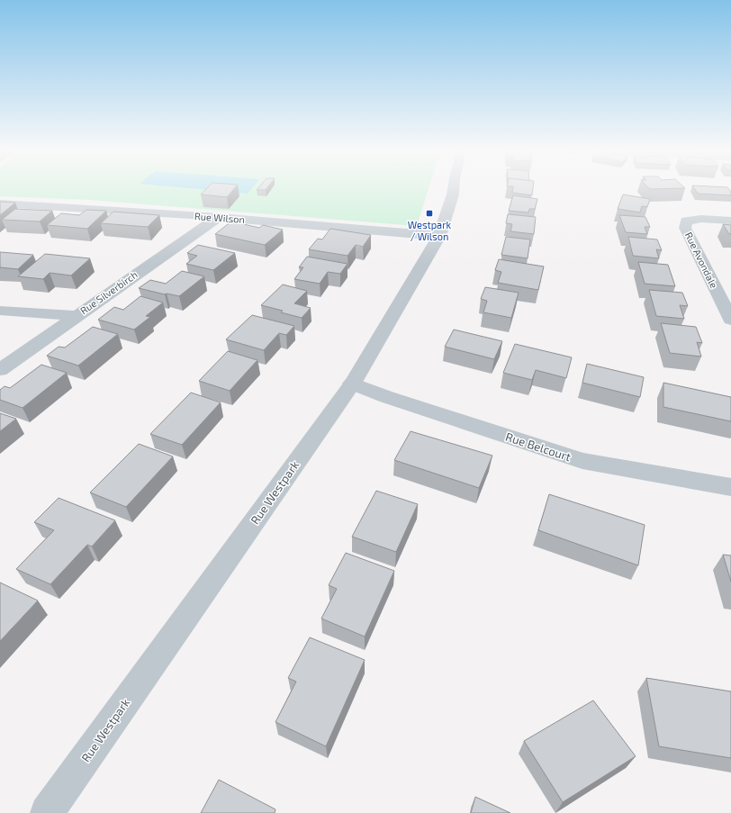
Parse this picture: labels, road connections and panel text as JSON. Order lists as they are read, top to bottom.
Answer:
{
  "streets": {
    "street": [
      "Rue Wilson",
      "Rue Avondale",
      "Rue Silverbirch",
      "Rue Belcourt",
      "Rue Westpark"
    ]
  },
  "crossings": [
    ["Rue Wilson", "Rue Silverbirch"],
    ["Rue Wilson", "Rue Westpark"],
    ["Rue Belcourt", "Rue Westpark"]
  ],
  "places": {
    "transit": ["Westpark / Wilson"]
  }
}
